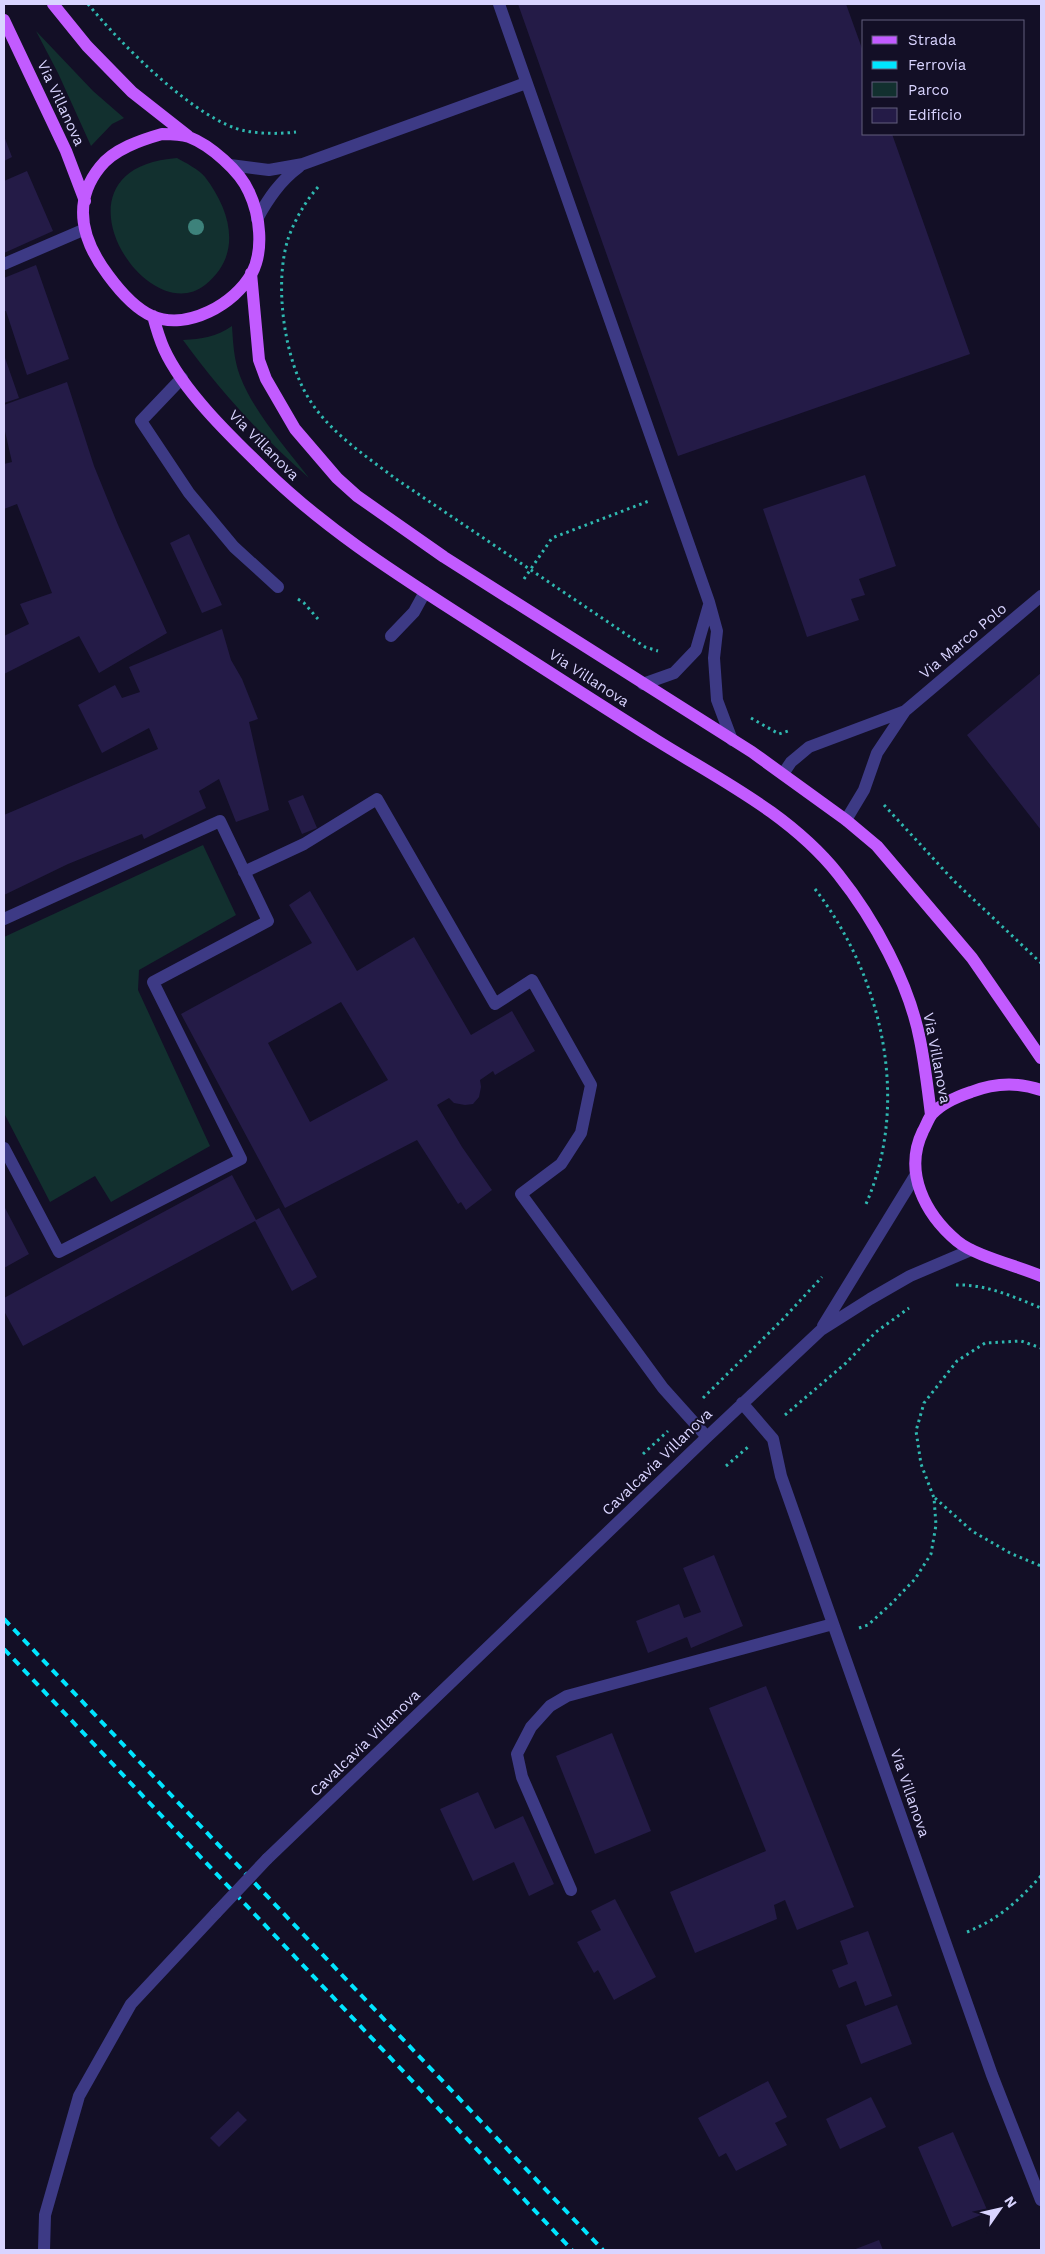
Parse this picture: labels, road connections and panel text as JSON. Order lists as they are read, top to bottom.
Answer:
{
  "streets": {
    "main road": ["Via Villanova"],
    "street": ["Via Marco Polo", "Cavalcavia Villanova"]
  },
  "crossings": [
    ["Via Villanova", "Via Marco Polo"],
    ["Via Villanova", "Cavalcavia Villanova"]
  ],
  "legend": [
    "Strada",
    "Ferrovia",
    "Parco",
    "Edificio"
  ],
  "north": "top right"
}
